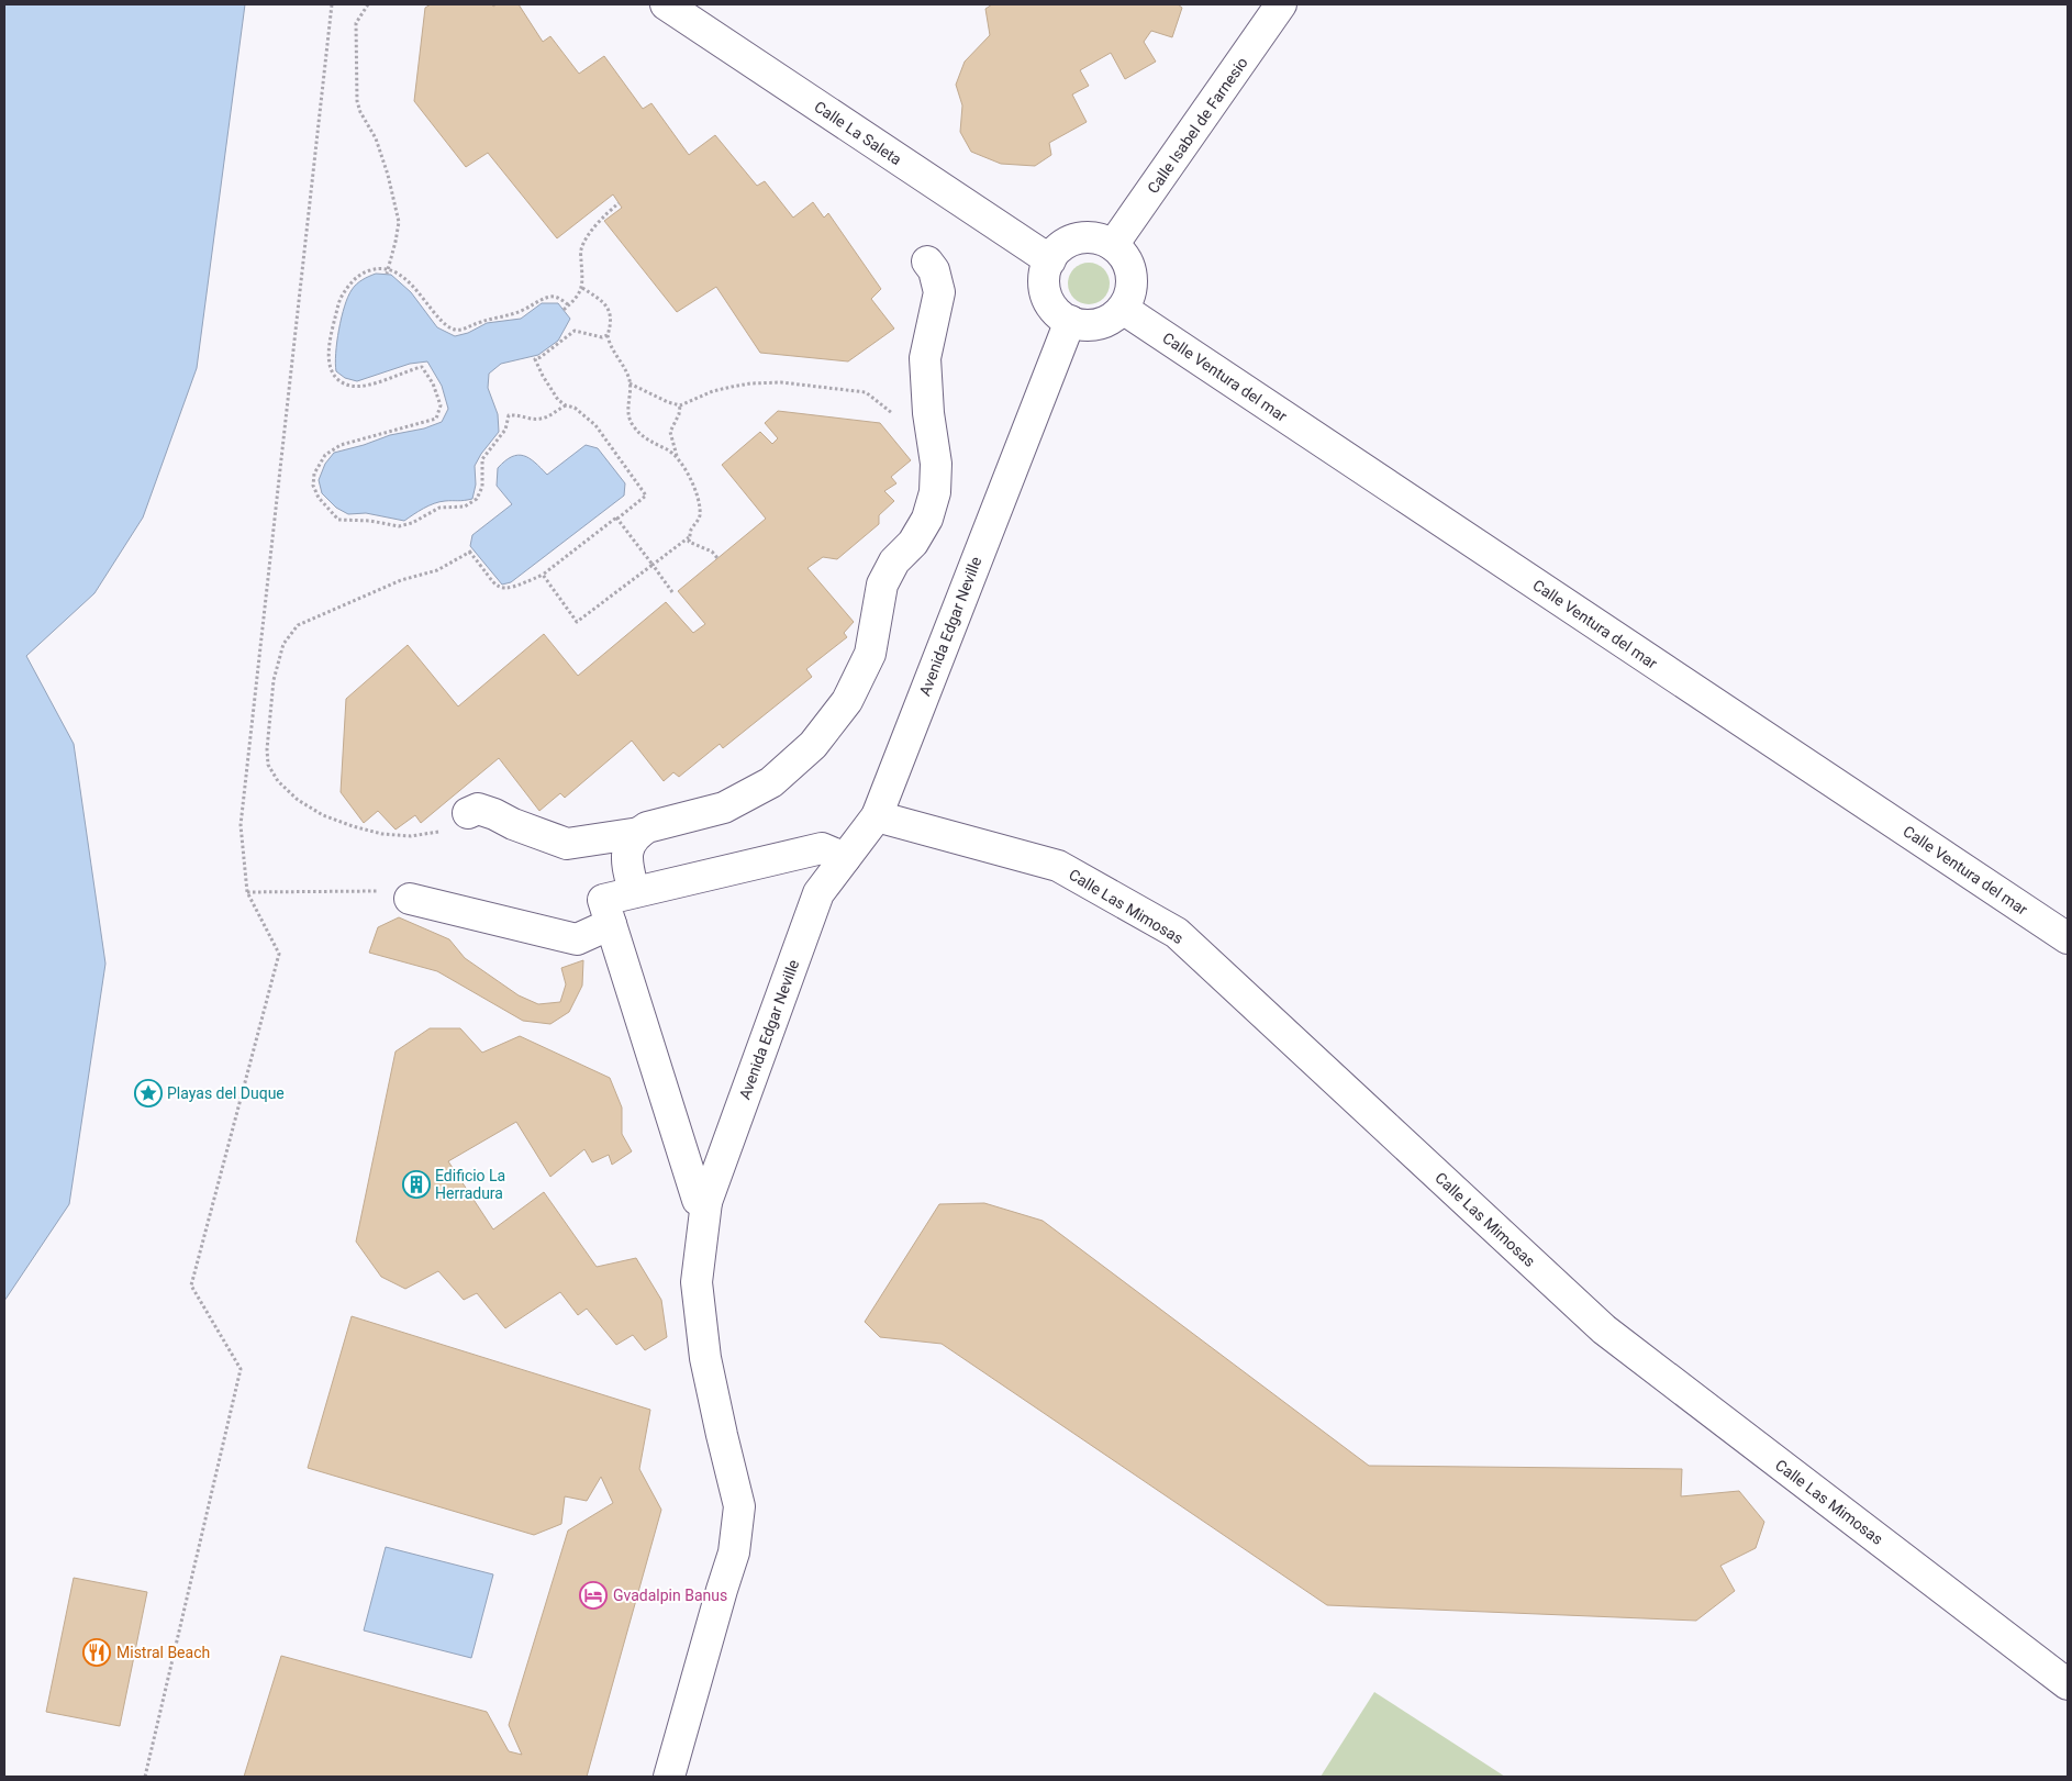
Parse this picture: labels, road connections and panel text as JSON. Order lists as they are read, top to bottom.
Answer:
{
  "streets": {
    "street": [
      "Calle Isabel de Farnesio",
      "Calle La Saleta",
      "Calle Ventura del mar",
      "Avenida Edgar Neville",
      "Calle Las Mimosas"
    ]
  },
  "crossings": [
    ["Calle Isabel de Farnesio", "Calle La Saleta"],
    ["Calle Isabel de Farnesio", "Calle Ventura del mar"],
    ["Calle Isabel de Farnesio", "Avenida Edgar Neville"],
    ["Calle La Saleta", "Calle Ventura del mar"],
    ["Calle La Saleta", "Avenida Edgar Neville"],
    ["Calle Ventura del mar", "Avenida Edgar Neville"],
    ["Avenida Edgar Neville", "Calle Las Mimosas"]
  ],
  "places": {
    "place": ["Playas del Duque"],
    "building": ["Edificio La Herradura"],
    "hotel": ["Gvadalpin Banus"],
    "restaurant": ["Mistral Beach"]
  }
}
